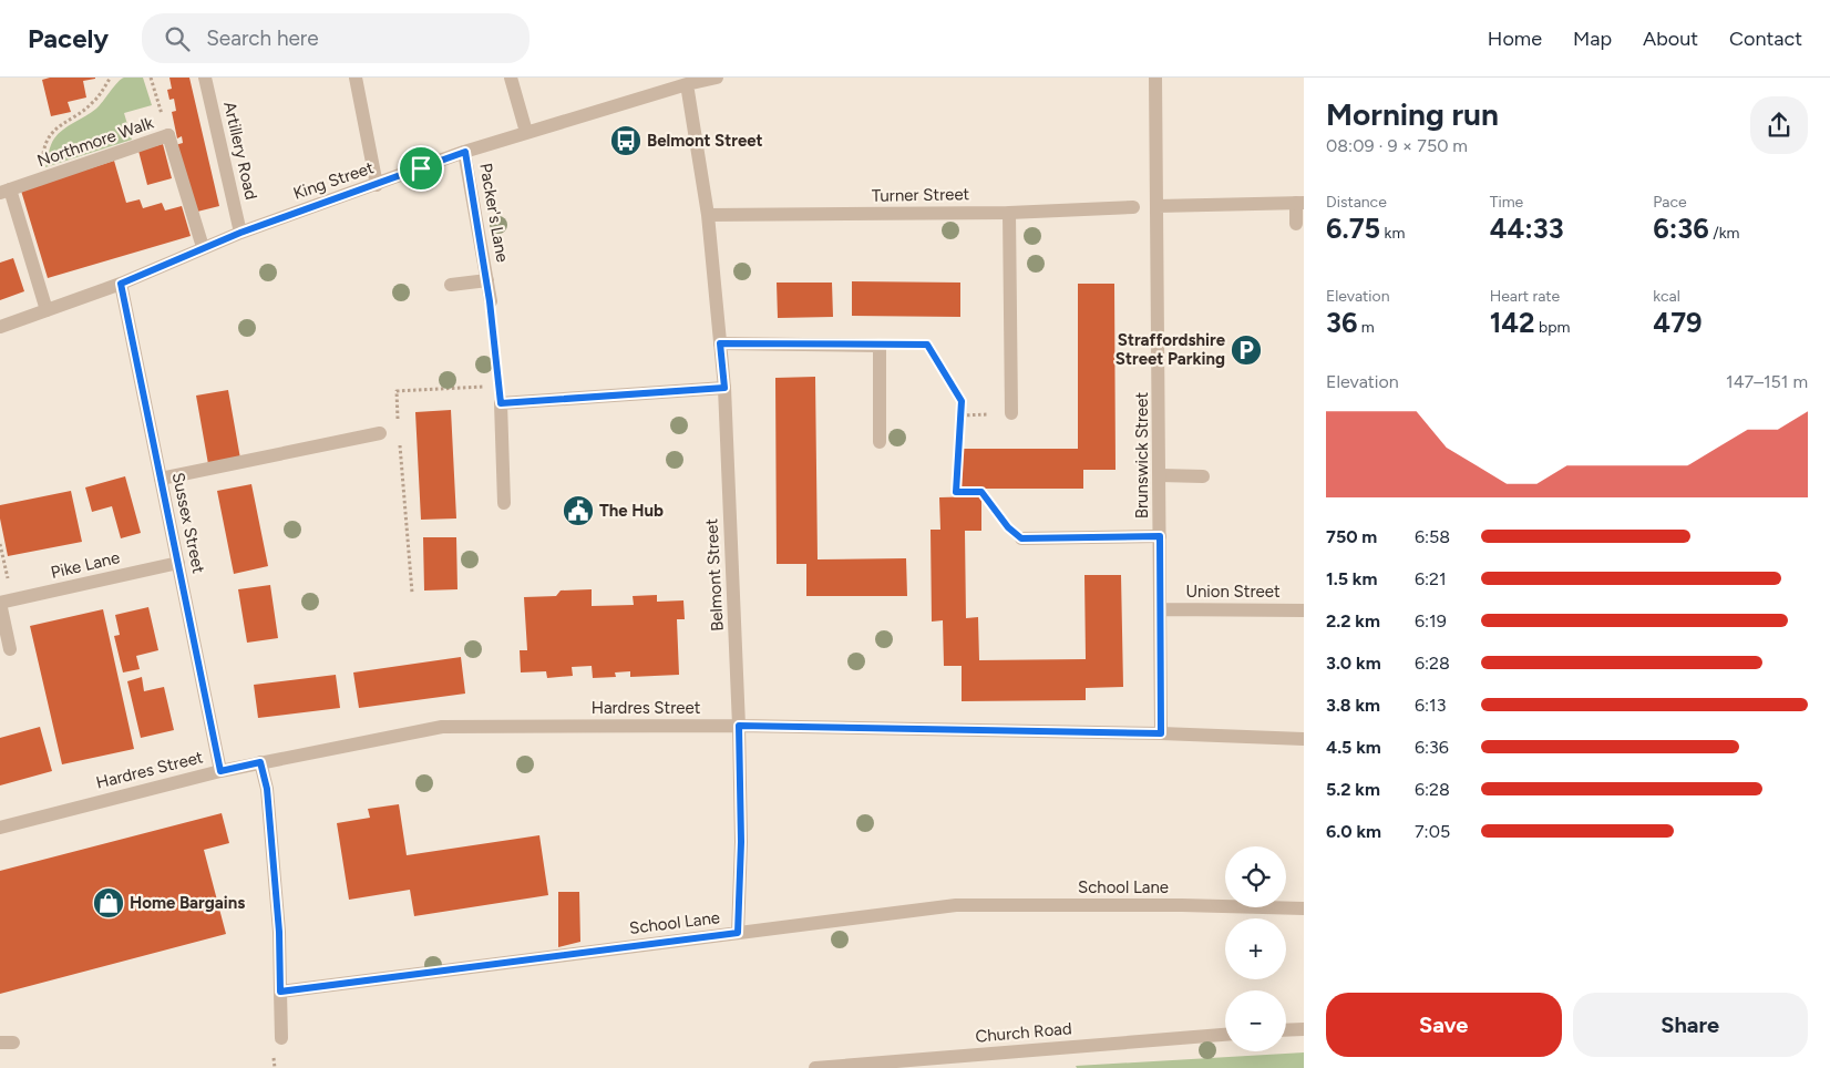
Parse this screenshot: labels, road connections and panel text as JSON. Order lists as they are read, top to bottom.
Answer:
{
  "streets": {
    "street": [
      "Northmore Walk",
      "Artillery Road",
      "King Street",
      "Turner Street",
      "Packer's Lane",
      "Brunswick Street",
      "Sussex Street",
      "Pike Lane",
      "Belmont Street",
      "Union Street",
      "Hardres Street",
      "School Lane",
      "Church Road"
    ]
  },
  "crossings": [
    ["Northmore Walk", "King Street"],
    ["Artillery Road", "King Street"],
    ["King Street", "Packer's Lane"],
    ["King Street", "Sussex Street"],
    ["King Street", "Belmont Street"],
    ["Turner Street", "Belmont Street"],
    ["Brunswick Street", "Union Street"],
    ["Brunswick Street", "Hardres Street"],
    ["Sussex Street", "Pike Lane"],
    ["Sussex Street", "Hardres Street"],
    ["Belmont Street", "Hardres Street"],
    ["Belmont Street", "School Lane"]
  ],
  "places": {
    "bus stop": ["Belmont Street"],
    "parking": ["Straffordshire Street Parking"],
    "public building": ["The Hub"],
    "shop": ["Home Bargains"]
  },
  "page": {
    "header": "Pacely",
    "search": "Search here",
    "nav": [
      "Home",
      "Map",
      "About",
      "Contact"
    ],
    "heading": ["Morning run", "08:09 · 9 × 750 m"],
    "stats": [
      ["Distance", "6.75 km"],
      ["Time", "44:33"],
      ["Pace", "6:36 /km"],
      ["Elevation", "36 m"],
      ["Heart rate", "142 bpm"],
      ["kcal", "479"]
    ],
    "chart": ["Elevation", "147–151 m"],
    "list": [
      {
        "name": "750 m",
        "note": "6:58"
      },
      {
        "name": "1.5 km",
        "note": "6:21"
      },
      {
        "name": "2.2 km",
        "note": "6:19"
      },
      {
        "name": "3.0 km",
        "note": "6:28"
      },
      {
        "name": "3.8 km",
        "note": "6:13"
      },
      {
        "name": "4.5 km",
        "note": "6:36"
      },
      {
        "name": "5.2 km",
        "note": "6:28"
      },
      {
        "name": "6.0 km",
        "note": "7:05"
      }
    ],
    "map_buttons": ["+", "−"],
    "buttons": ["Save", "Share"]
  }
}
